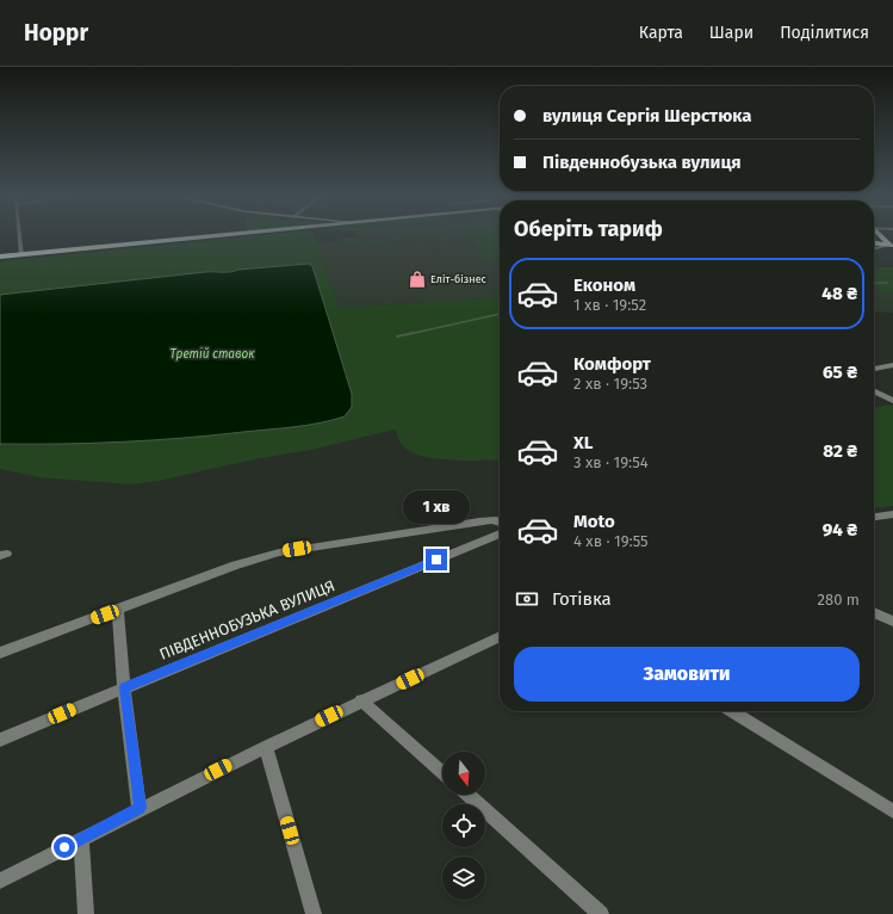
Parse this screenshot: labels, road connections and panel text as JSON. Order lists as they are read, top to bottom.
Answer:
{
  "streets": {
    "street": ["ПІВДЕННОБУЗЬКА ВУЛИЦЯ"]
  },
  "water": ["Третій ставок"],
  "places": {
    "shop": ["Еліт-бізнес"]
  },
  "north": "bottom",
  "page": {
    "header": "Hoppr",
    "nav": ["Карта", "Шари", "Поділитися"],
    "banner": ["вулиця Сергія Шерстюка", "Південнобузька вулиця"],
    "heading": "Оберіть тариф",
    "list": [
      {
        "name": "Економ",
        "note": "1 хв · 19:52",
        "value": "48 ₴"
      },
      {
        "name": "Комфорт",
        "note": "2 хв · 19:53",
        "value": "65 ₴"
      },
      {
        "name": "XL",
        "note": "3 хв · 19:54",
        "value": "82 ₴"
      },
      {
        "name": "Moto",
        "note": "4 хв · 19:55",
        "value": "94 ₴"
      }
    ],
    "bubble": "1 хв",
    "pay": ["Готівка", "280 m"],
    "buttons": "Замовити"
  }
}
